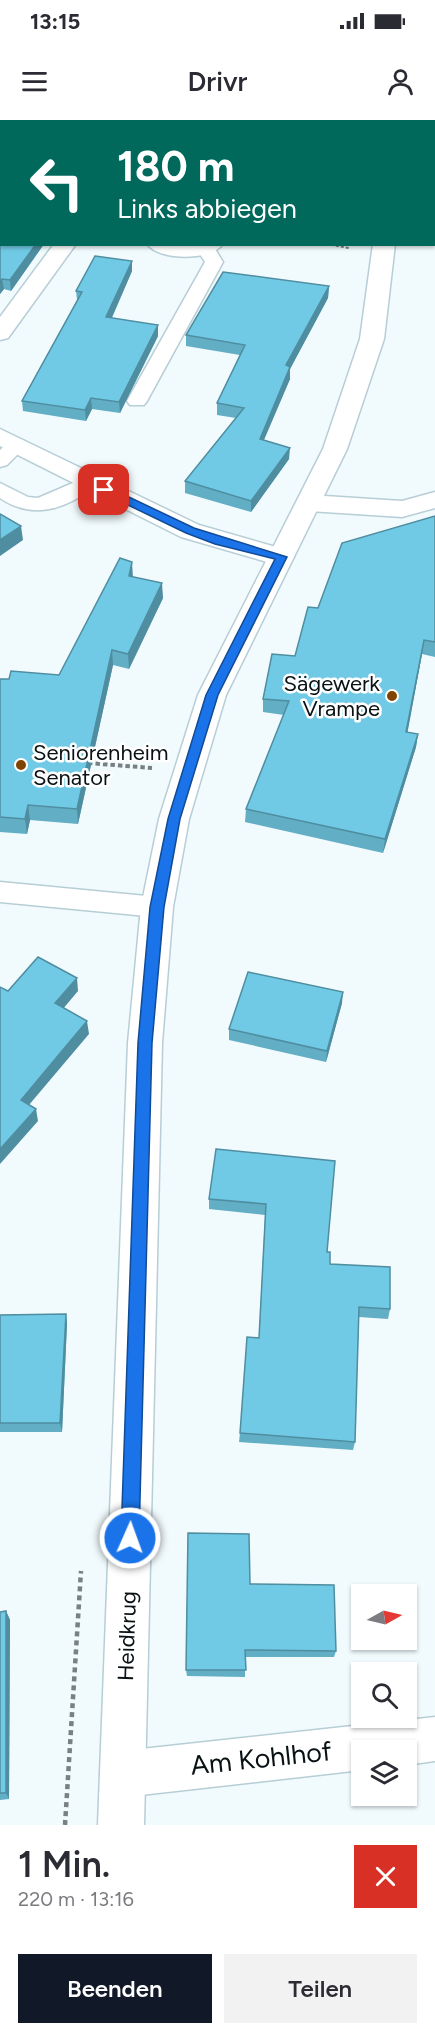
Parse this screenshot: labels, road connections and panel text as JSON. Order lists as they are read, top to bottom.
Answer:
{
  "streets": {
    "main road": ["Heidkrug", "Am Kohlhof"]
  },
  "crossings": [
    ["Heidkrug", "Am Kohlhof"]
  ],
  "places": ["Sägewerk Vrampe", "Seniorenheim Senator"],
  "north": "right",
  "page": {
    "status": "13:15",
    "header": "Drivr",
    "turn": ["180 m", "Links abbiegen"],
    "heading": ["1 Min.", "220 m · 13:16"],
    "buttons": ["Beenden", "Teilen"]
  }
}
